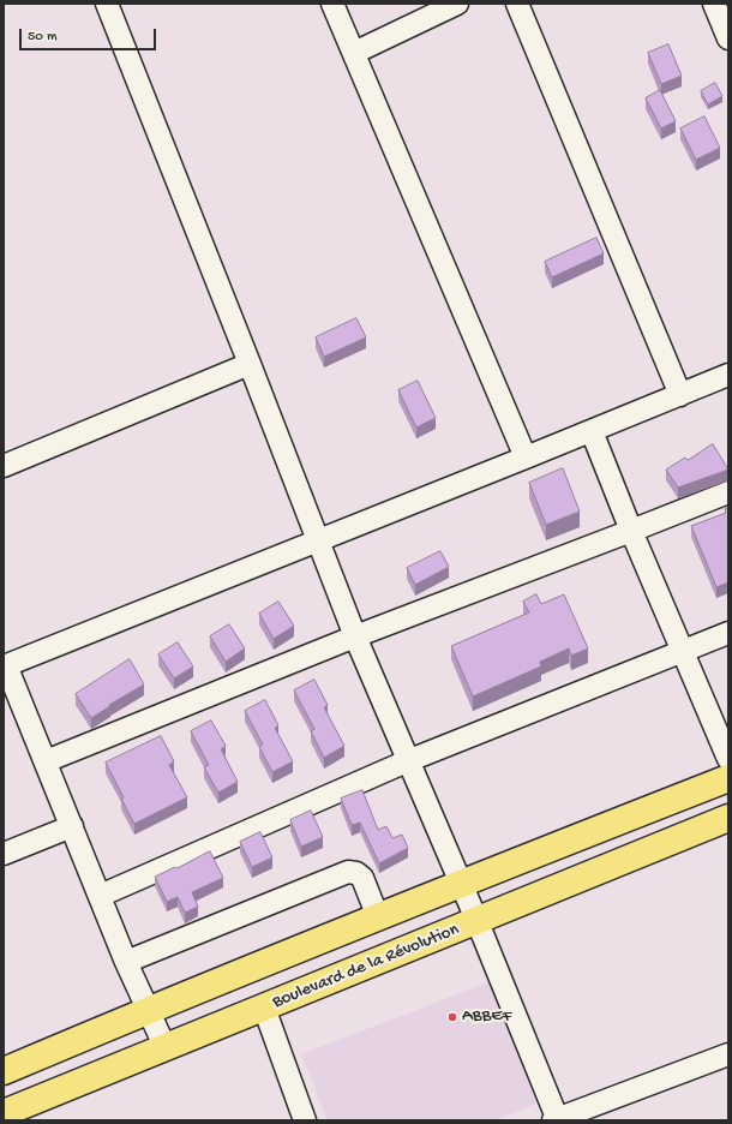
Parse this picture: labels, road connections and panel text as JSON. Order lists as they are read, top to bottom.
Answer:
{
  "streets": {
    "main road": ["Boulevard de la Révolution"]
  },
  "places": ["ABBEF"],
  "scale_bar": "50 m"
}
